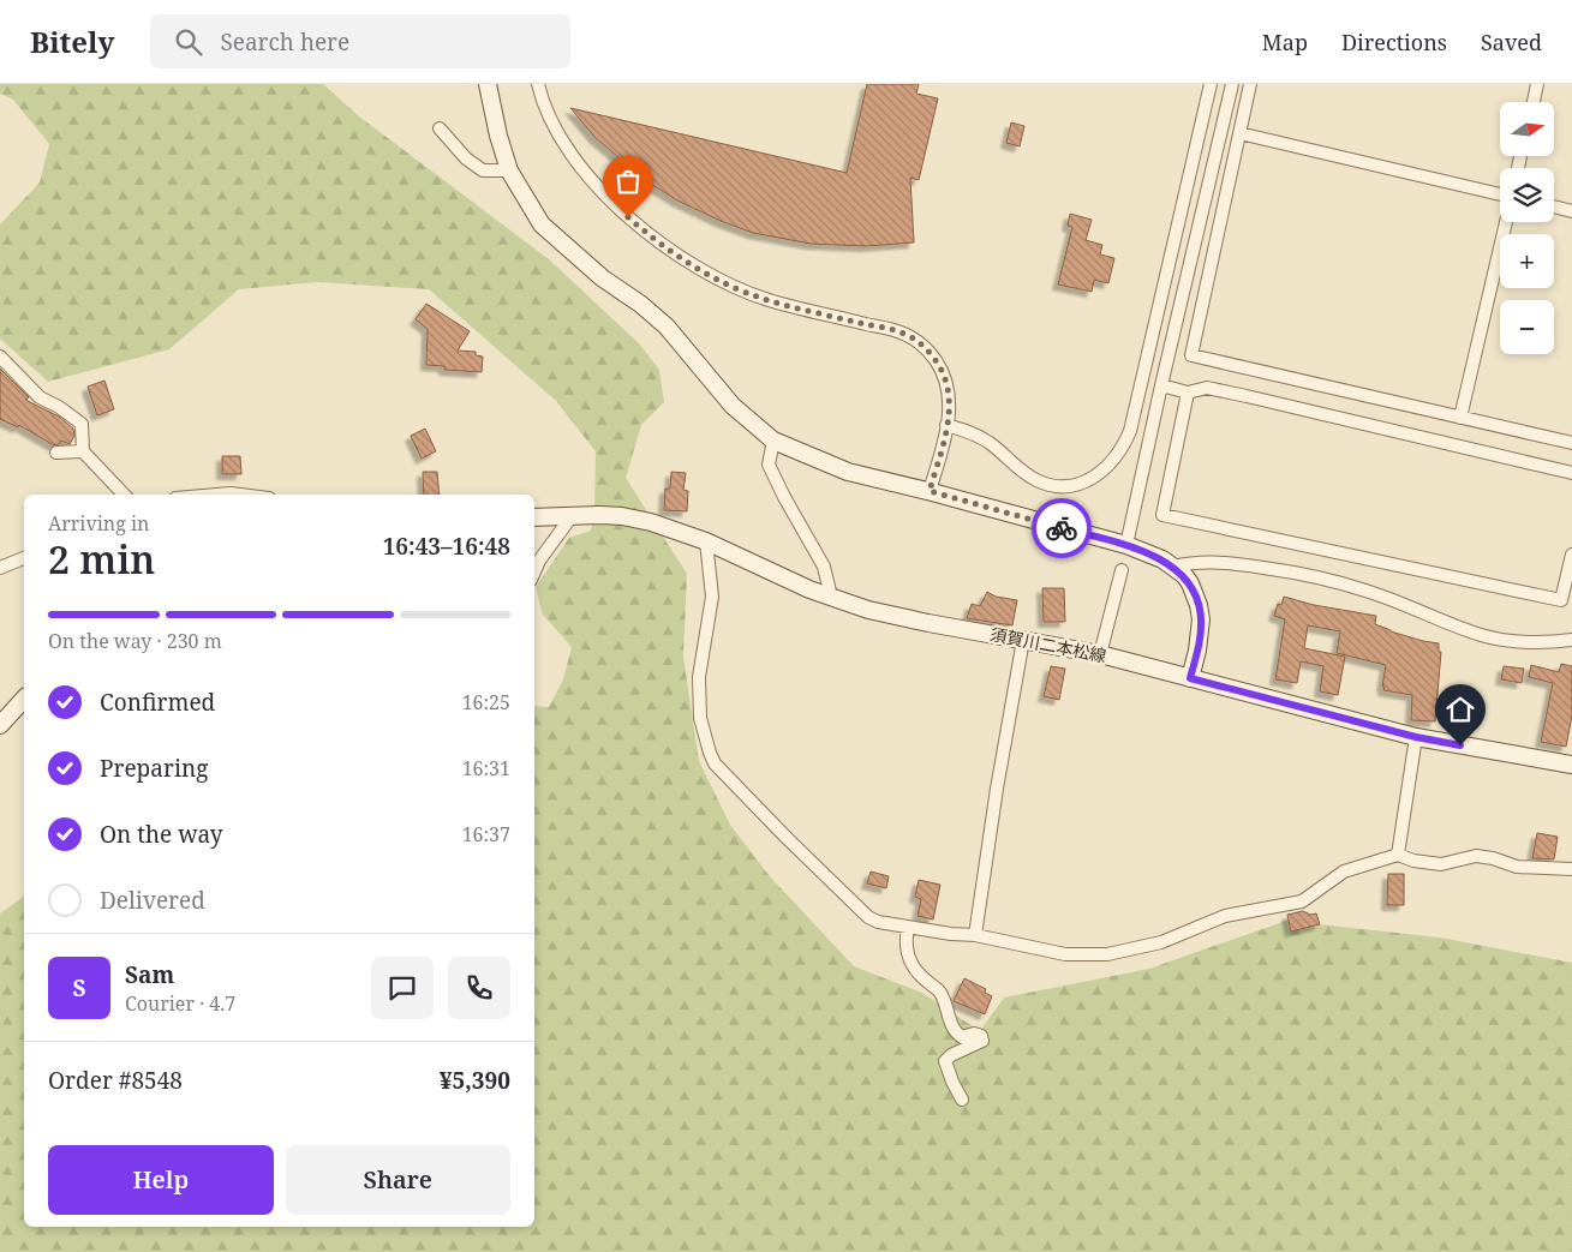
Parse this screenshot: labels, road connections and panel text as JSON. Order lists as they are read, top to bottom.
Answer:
{
  "streets": {
    "main road": ["須賀川二本松線"]
  },
  "north": "right",
  "page": {
    "header": "Bitely",
    "search": "Search here",
    "nav": ["Map", "Directions", "Saved"],
    "map_buttons": ["+", "−"],
    "heading": ["2 min", "Arriving in", "16:43–16:48"],
    "panel": [
      "Sam",
      "Courier · 4.7",
      "Order #8548",
      "¥5,390"
    ],
    "bar": "On the way · 230 m",
    "list": [
      ["Confirmed", "16:25"],
      ["Preparing", "16:31"],
      ["On the way", "16:37"],
      "Delivered"
    ],
    "round": "S",
    "buttons": ["Help", "Share"]
  }
}
